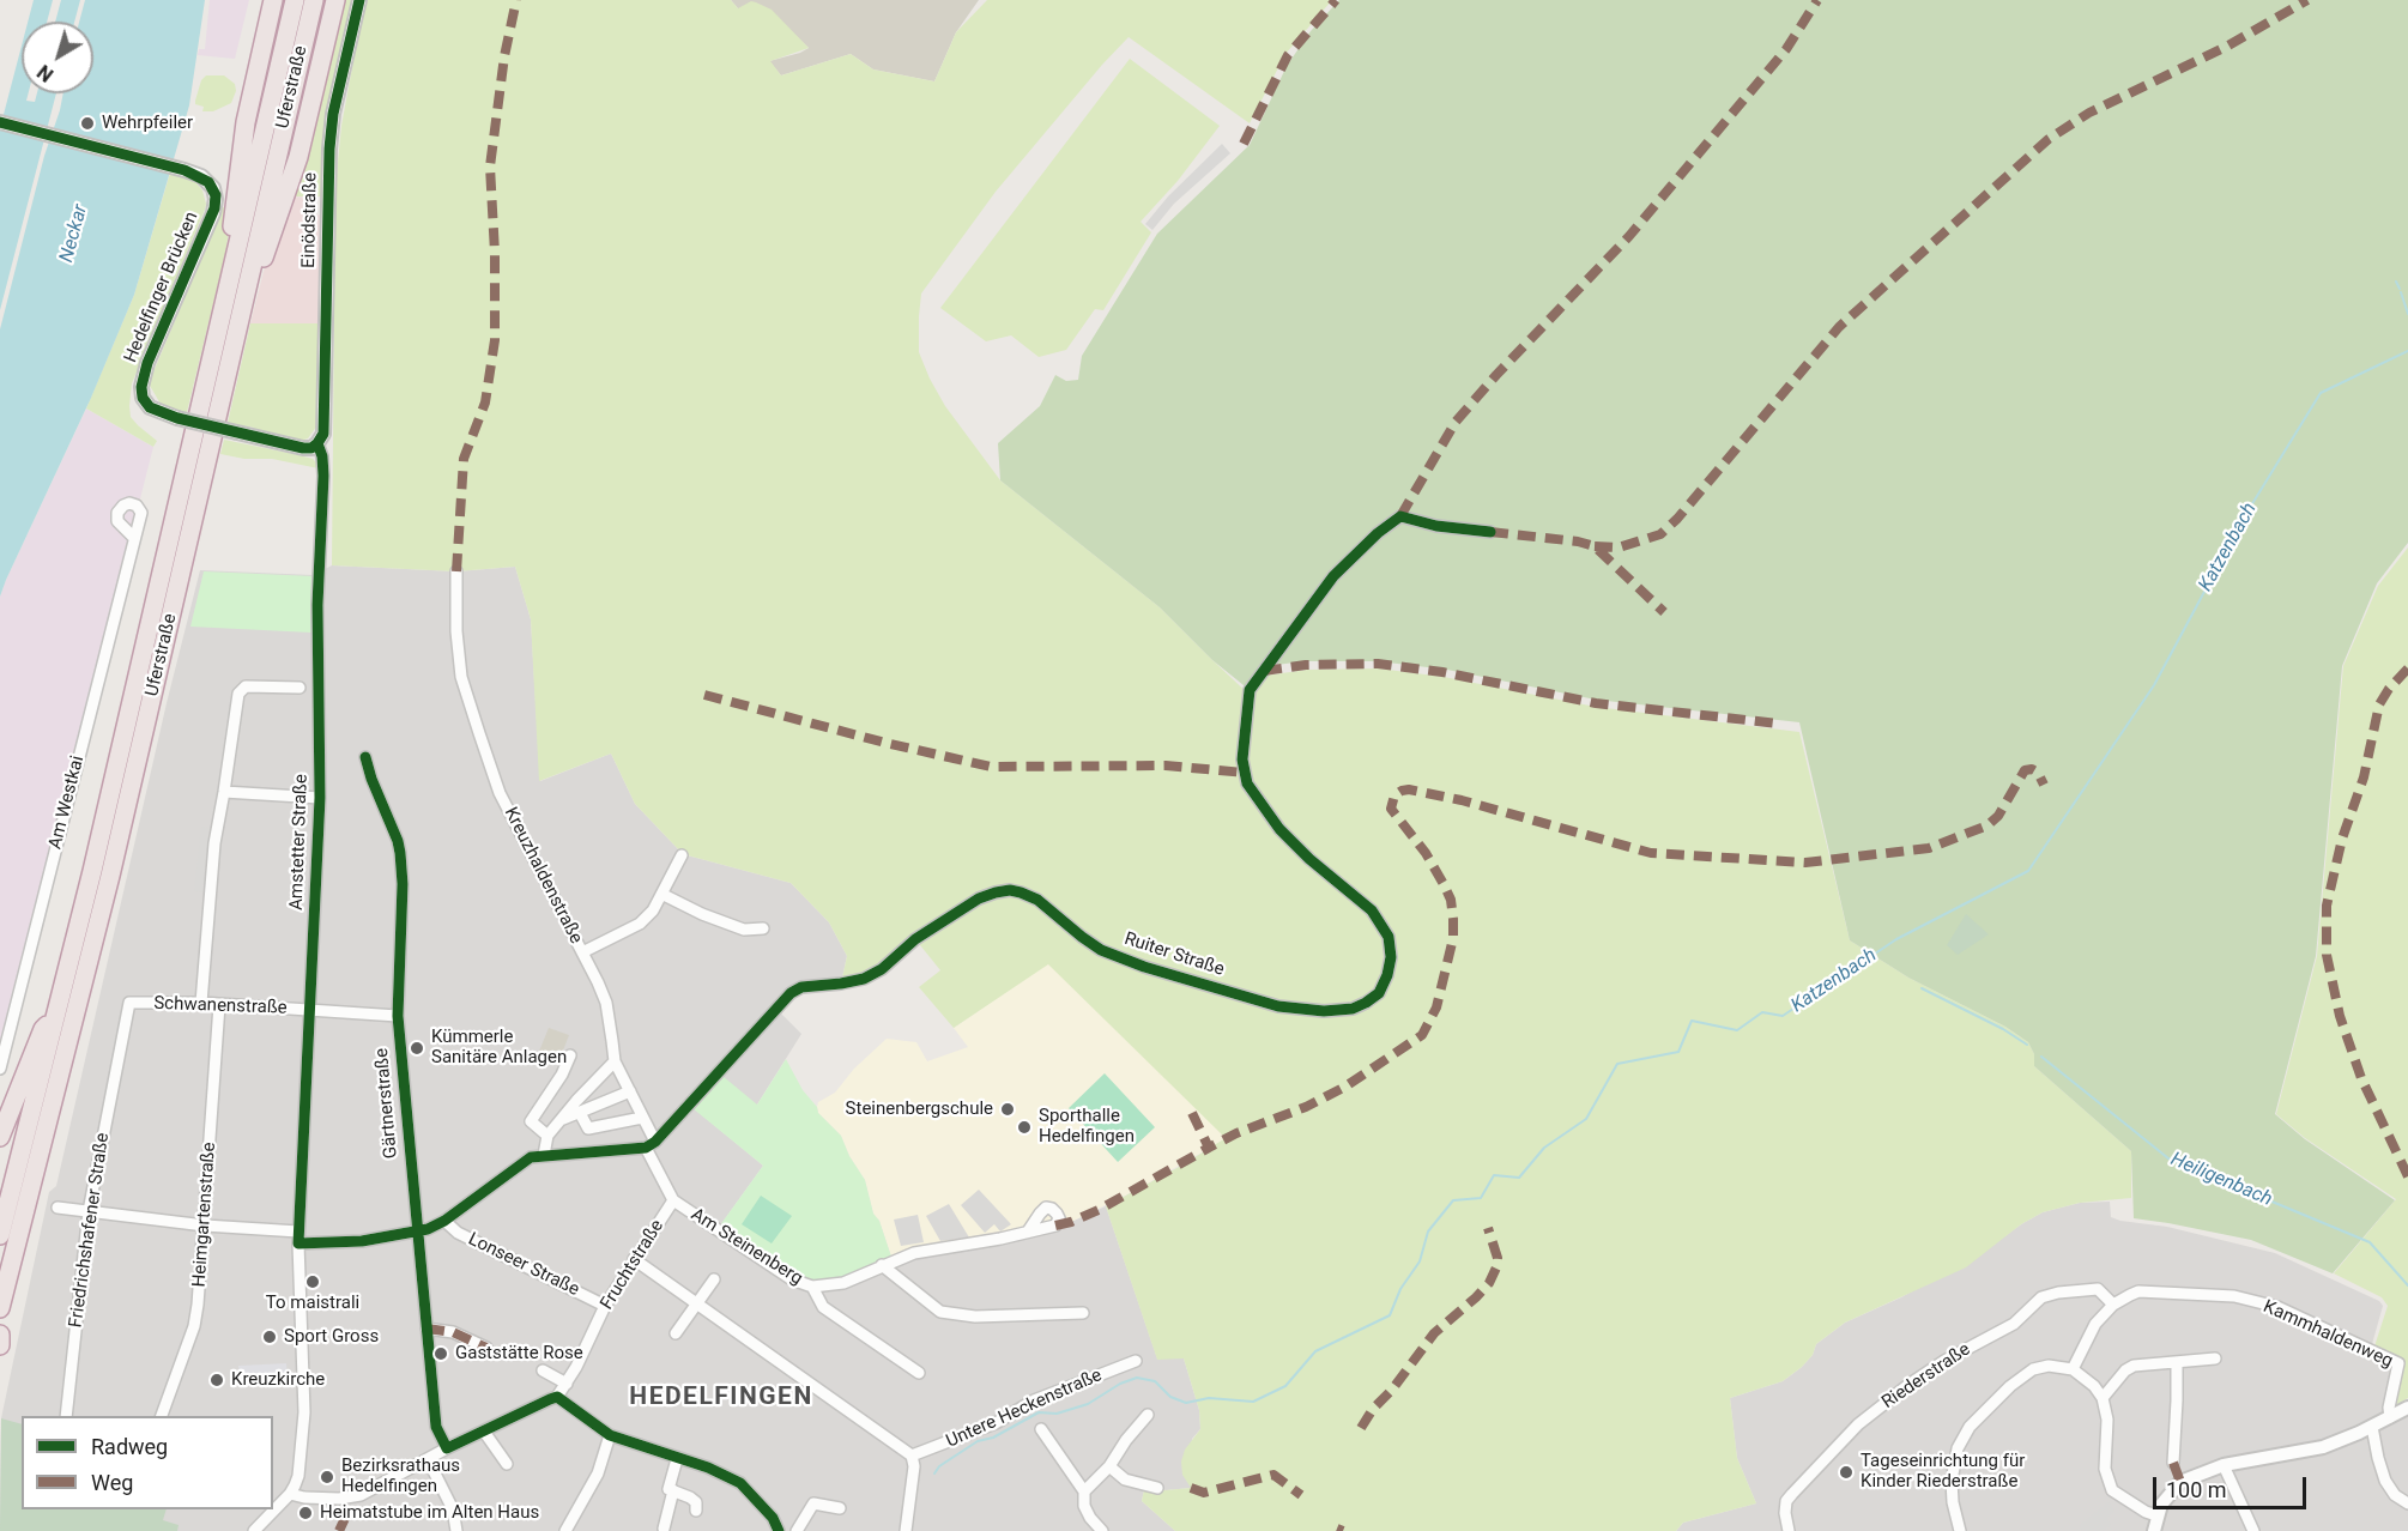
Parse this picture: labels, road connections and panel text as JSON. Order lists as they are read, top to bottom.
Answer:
{
  "streets": {
    "highway": ["Uferstraße"],
    "street": [
      "Einödstraße",
      "Hedelfinger Brücken",
      "Am Westkai",
      "Amstetter Straße",
      "Kreuzhaldenstraße",
      "Ruiter Straße",
      "Schwanenstraße",
      "Gärtnerstraße",
      "Heimgartenstraße",
      "Friedrichshafener Straße",
      "Am Steinenberg",
      "Lonseer Straße",
      "Fruchtstraße",
      "Kammhaldenweg",
      "Riederstraße",
      "Untere Heckenstraße"
    ]
  },
  "crossings": [
    ["Einödstraße", "Hedelfinger Brücken"],
    ["Einödstraße", "Amstetter Straße"],
    ["Hedelfinger Brücken", "Amstetter Straße"],
    ["Amstetter Straße", "Schwanenstraße"],
    ["Kreuzhaldenstraße", "Fruchtstraße"],
    ["Ruiter Straße", "Fruchtstraße"],
    ["Schwanenstraße", "Gärtnerstraße"],
    ["Schwanenstraße", "Heimgartenstraße"],
    ["Schwanenstraße", "Friedrichshafener Straße"],
    ["Am Steinenberg", "Fruchtstraße"],
    ["Lonseer Straße", "Fruchtstraße"],
    ["Kammhaldenweg", "Riederstraße"]
  ],
  "districts": ["HEDELFINGEN"],
  "water": ["Neckar", "Katzenbach", "Heiligenbach"],
  "places": [
    "Wehrpfeiler",
    "Kümmerle Sanitäre Anlagen",
    "Steinenbergschule",
    "Sporthalle Hedelfingen",
    "To maistrali",
    "Sport Gross",
    "Gaststätte Rose",
    "Kreuzkirche",
    "Tageseinrichtung für Kinder Riederstraße",
    "Bezirksrathaus Hedelfingen",
    "Heimatstube im Alten Haus"
  ],
  "legend": ["Radweg", "Weg"],
  "scale_bar": "100 m",
  "north": "bottom left"
}
